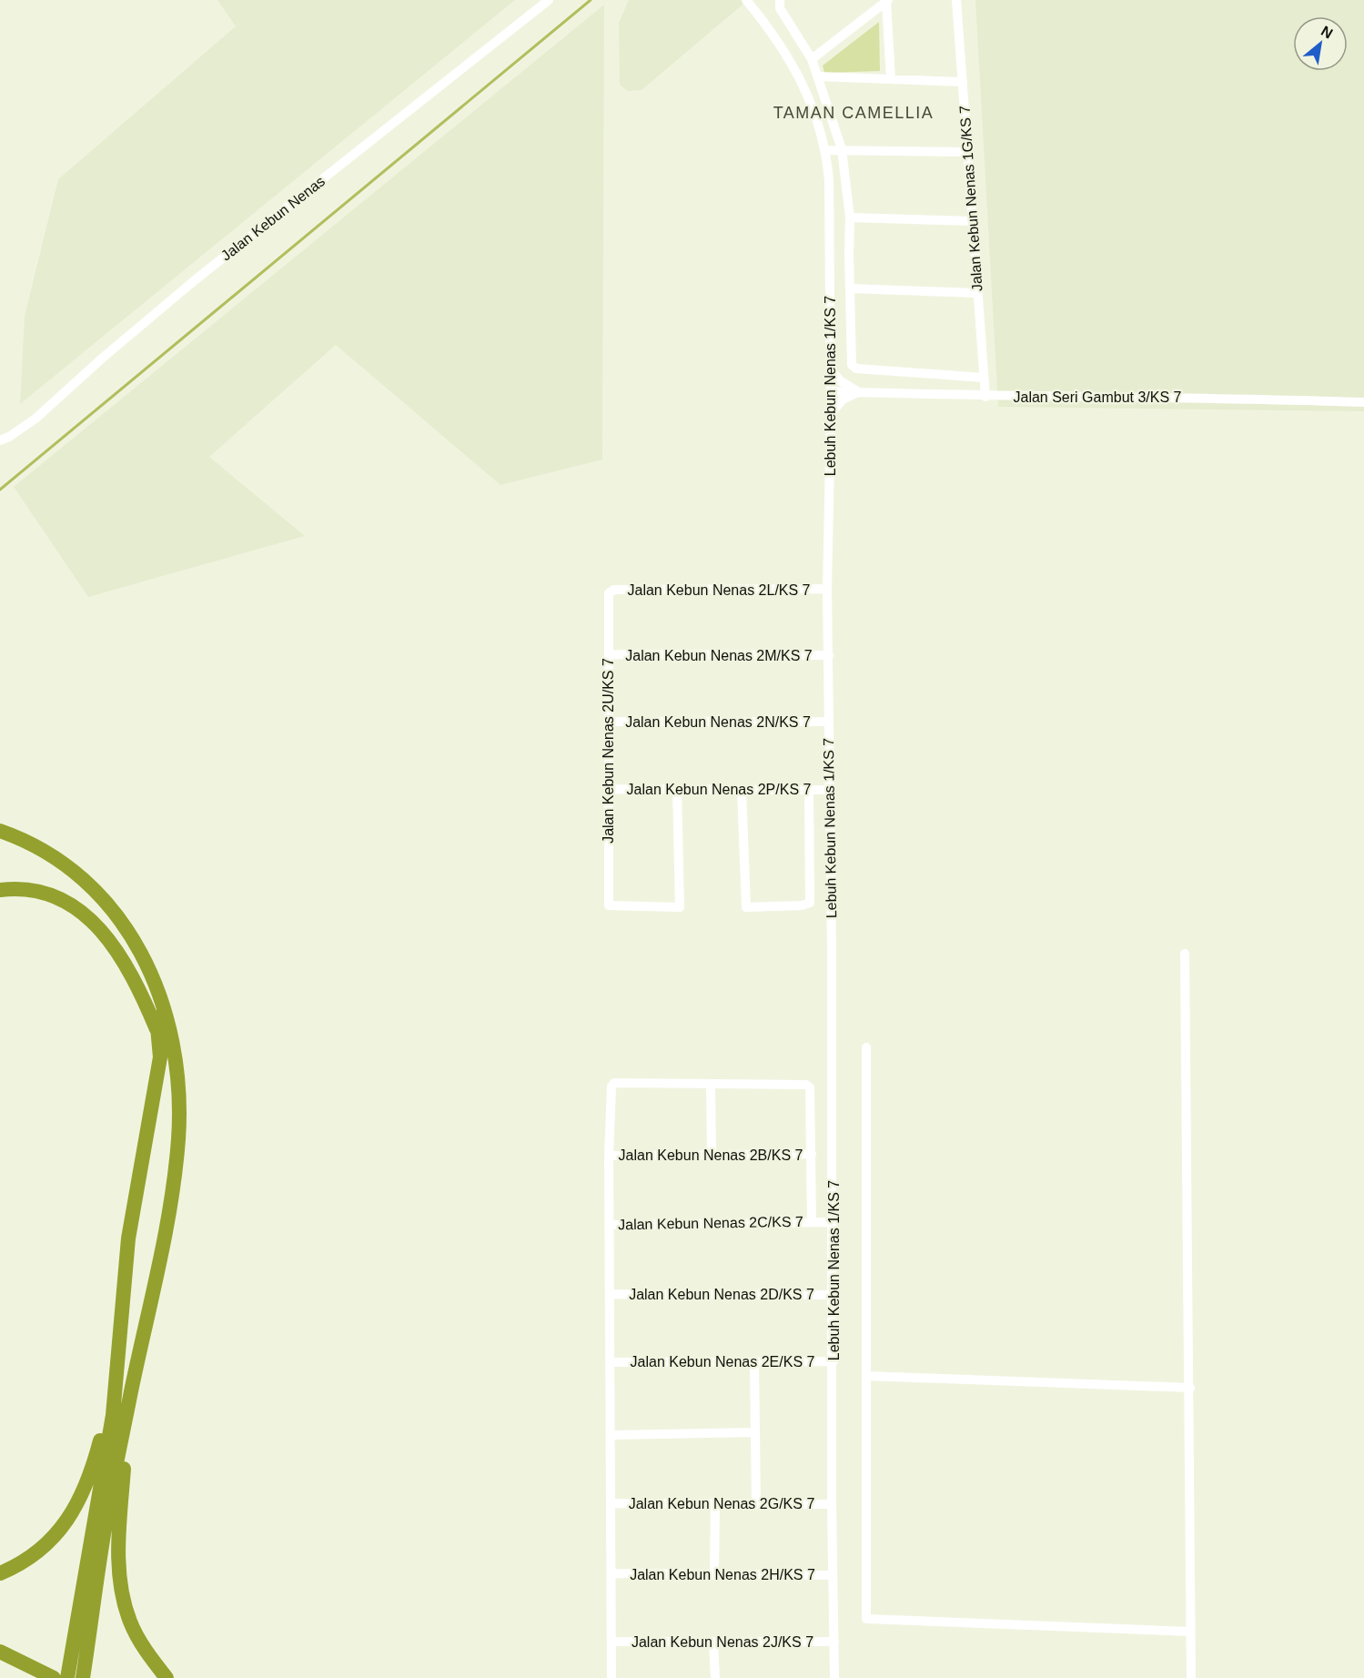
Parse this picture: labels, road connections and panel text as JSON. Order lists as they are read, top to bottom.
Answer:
{
  "streets": {
    "street": [
      "Jalan Kebun Nenas 1G/KS 7",
      "Jalan Kebun Nenas",
      "Lebuh Kebun Nenas 1/KS 7",
      "Jalan Seri Gambut 3/KS 7",
      "Jalan Kebun Nenas 2L/KS 7",
      "Jalan Kebun Nenas 2M/KS 7",
      "Jalan Kebun Nenas 2N/KS 7",
      "Jalan Kebun Nenas 2U/KS 7",
      "Jalan Kebun Nenas 2P/KS 7",
      "Jalan Kebun Nenas 2B/KS 7",
      "Jalan Kebun Nenas 2C/KS 7",
      "Jalan Kebun Nenas 2D/KS 7",
      "Jalan Kebun Nenas 2E/KS 7",
      "Jalan Kebun Nenas 2G/KS 7",
      "Jalan Kebun Nenas 2H/KS 7",
      "Jalan Kebun Nenas 2J/KS 7"
    ]
  },
  "crossings": [
    ["Jalan Kebun Nenas 1G/KS 7", "Jalan Seri Gambut 3/KS 7"],
    ["Lebuh Kebun Nenas 1/KS 7", "Jalan Seri Gambut 3/KS 7"],
    ["Lebuh Kebun Nenas 1/KS 7", "Jalan Kebun Nenas 2L/KS 7"],
    ["Lebuh Kebun Nenas 1/KS 7", "Jalan Kebun Nenas 2M/KS 7"],
    ["Lebuh Kebun Nenas 1/KS 7", "Jalan Kebun Nenas 2N/KS 7"],
    ["Lebuh Kebun Nenas 1/KS 7", "Jalan Kebun Nenas 2P/KS 7"],
    ["Lebuh Kebun Nenas 1/KS 7", "Jalan Kebun Nenas 2C/KS 7"],
    ["Lebuh Kebun Nenas 1/KS 7", "Jalan Kebun Nenas 2D/KS 7"],
    ["Lebuh Kebun Nenas 1/KS 7", "Jalan Kebun Nenas 2E/KS 7"],
    ["Lebuh Kebun Nenas 1/KS 7", "Jalan Kebun Nenas 2G/KS 7"],
    ["Lebuh Kebun Nenas 1/KS 7", "Jalan Kebun Nenas 2H/KS 7"],
    ["Lebuh Kebun Nenas 1/KS 7", "Jalan Kebun Nenas 2J/KS 7"],
    ["Jalan Kebun Nenas 2L/KS 7", "Jalan Kebun Nenas 2U/KS 7"],
    ["Jalan Kebun Nenas 2M/KS 7", "Jalan Kebun Nenas 2U/KS 7"],
    ["Jalan Kebun Nenas 2N/KS 7", "Jalan Kebun Nenas 2U/KS 7"],
    ["Jalan Kebun Nenas 2U/KS 7", "Jalan Kebun Nenas 2P/KS 7"]
  ],
  "districts": ["TAMAN CAMELLIA"],
  "north": "top right"
}
